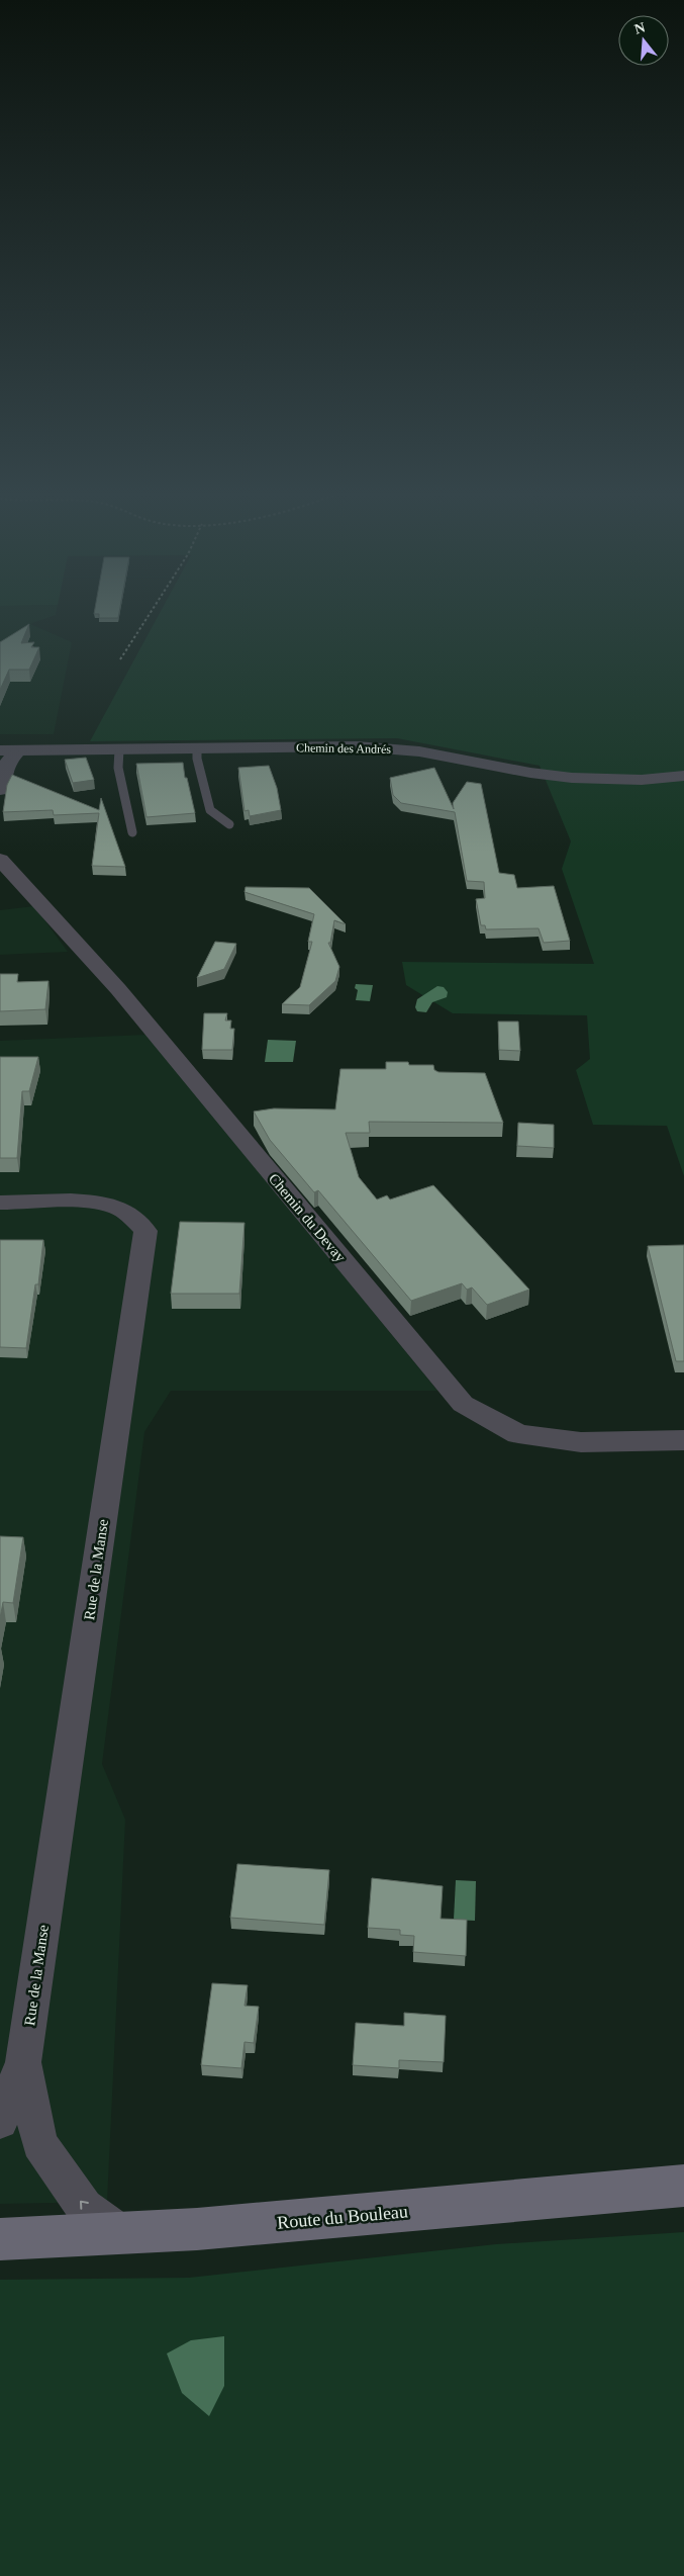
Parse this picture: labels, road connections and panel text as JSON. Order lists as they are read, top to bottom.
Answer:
{
  "streets": {
    "main road": ["Route du Bouleau"],
    "street": ["Chemin des Andrés", "Chemin du Devay", "Rue de la Manse"]
  },
  "north": "top"
}
